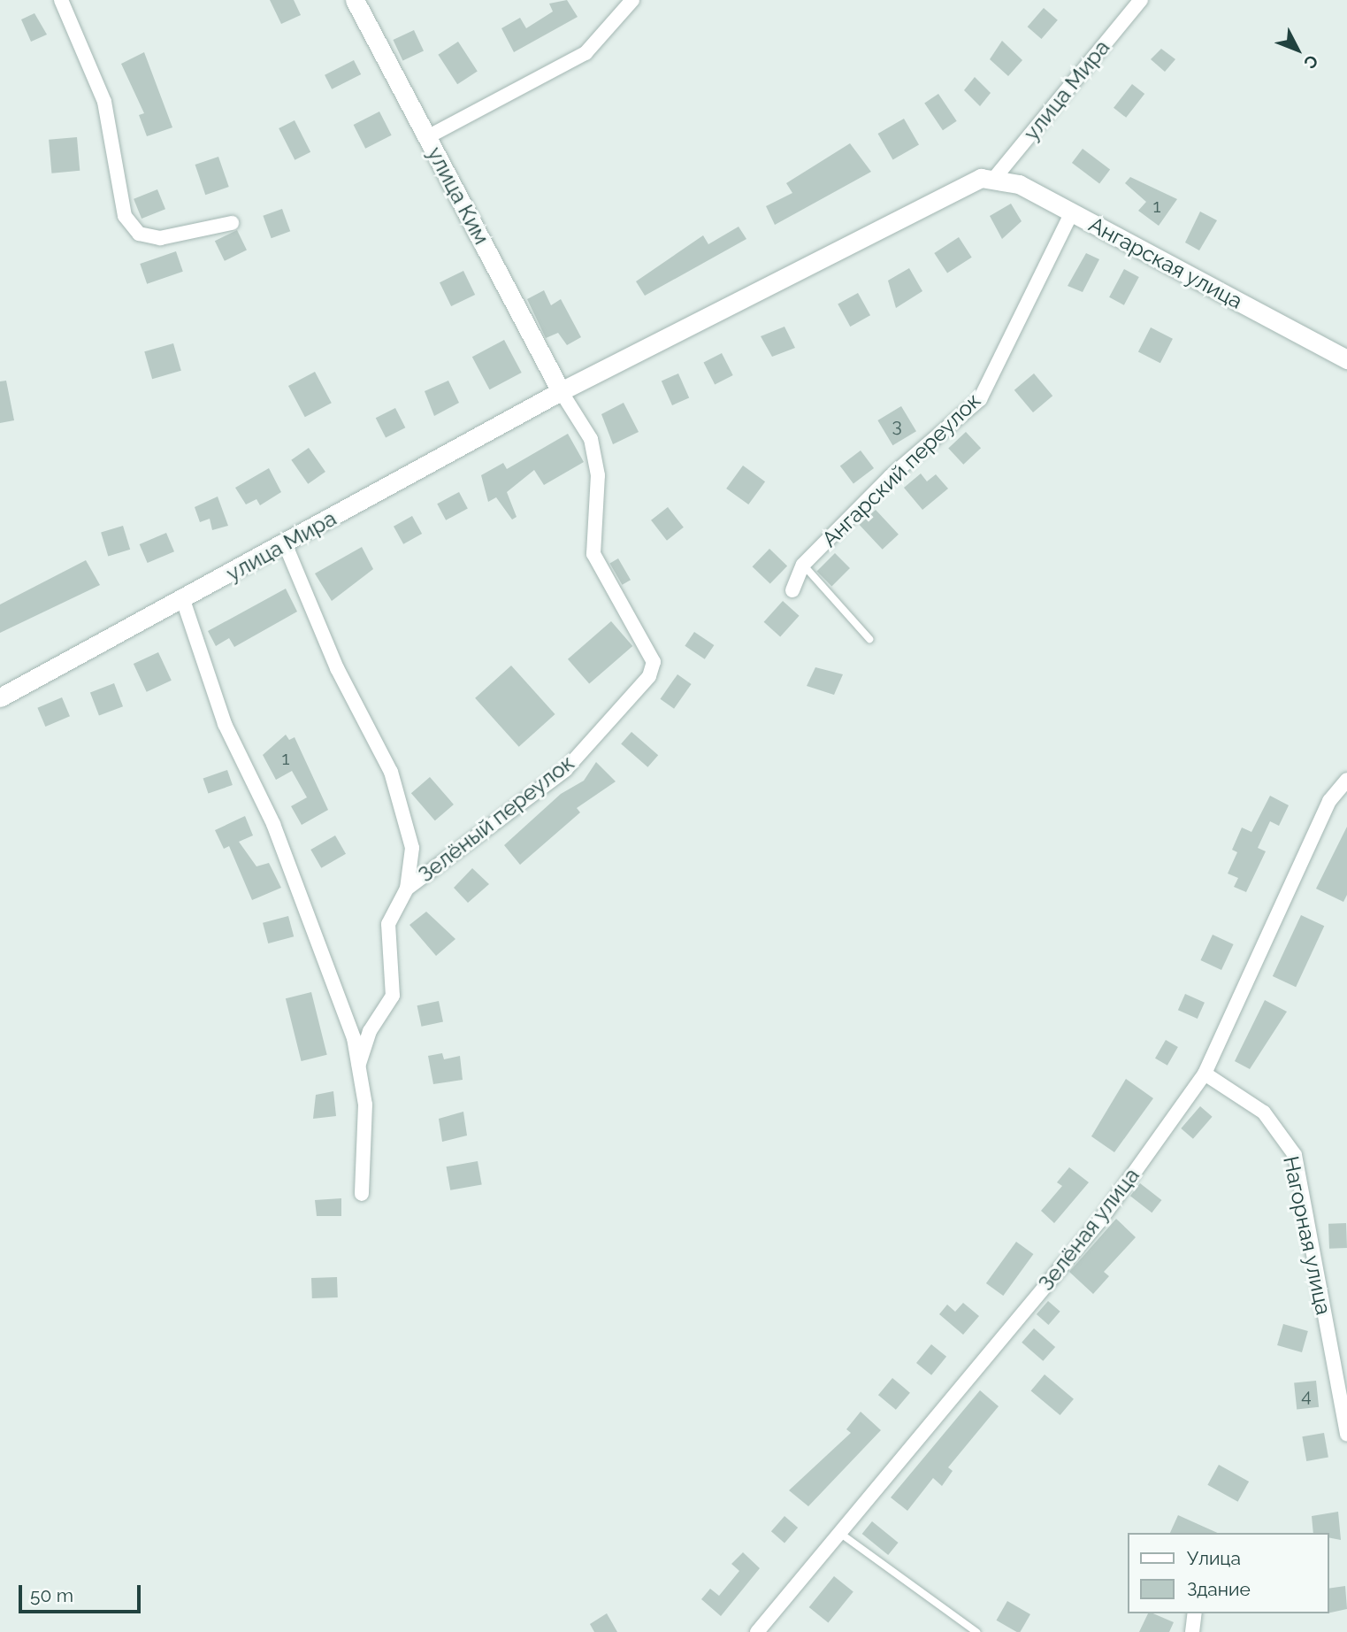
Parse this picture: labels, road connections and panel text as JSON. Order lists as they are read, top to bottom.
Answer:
{
  "streets": {
    "street": [
      "улица Мира",
      "улица Ким",
      "Ангарская улица",
      "Ангарский переулок",
      "Зелёный переулок",
      "Зелёная улица",
      "Нагорная улица"
    ]
  },
  "crossings": [
    ["улица Мира", "улица Ким"],
    ["улица Мира", "Ангарская улица"],
    ["улица Мира", "Зелёный переулок"],
    ["улица Ким", "Зелёный переулок"],
    ["Ангарская улица", "Ангарский переулок"],
    ["Зелёная улица", "Нагорная улица"]
  ],
  "house_numbers": [
    "1",
    "3",
    "1",
    "4"
  ],
  "legend": ["Улица", "Здание"],
  "scale_bar": "50 m",
  "north": "bottom right"
}
